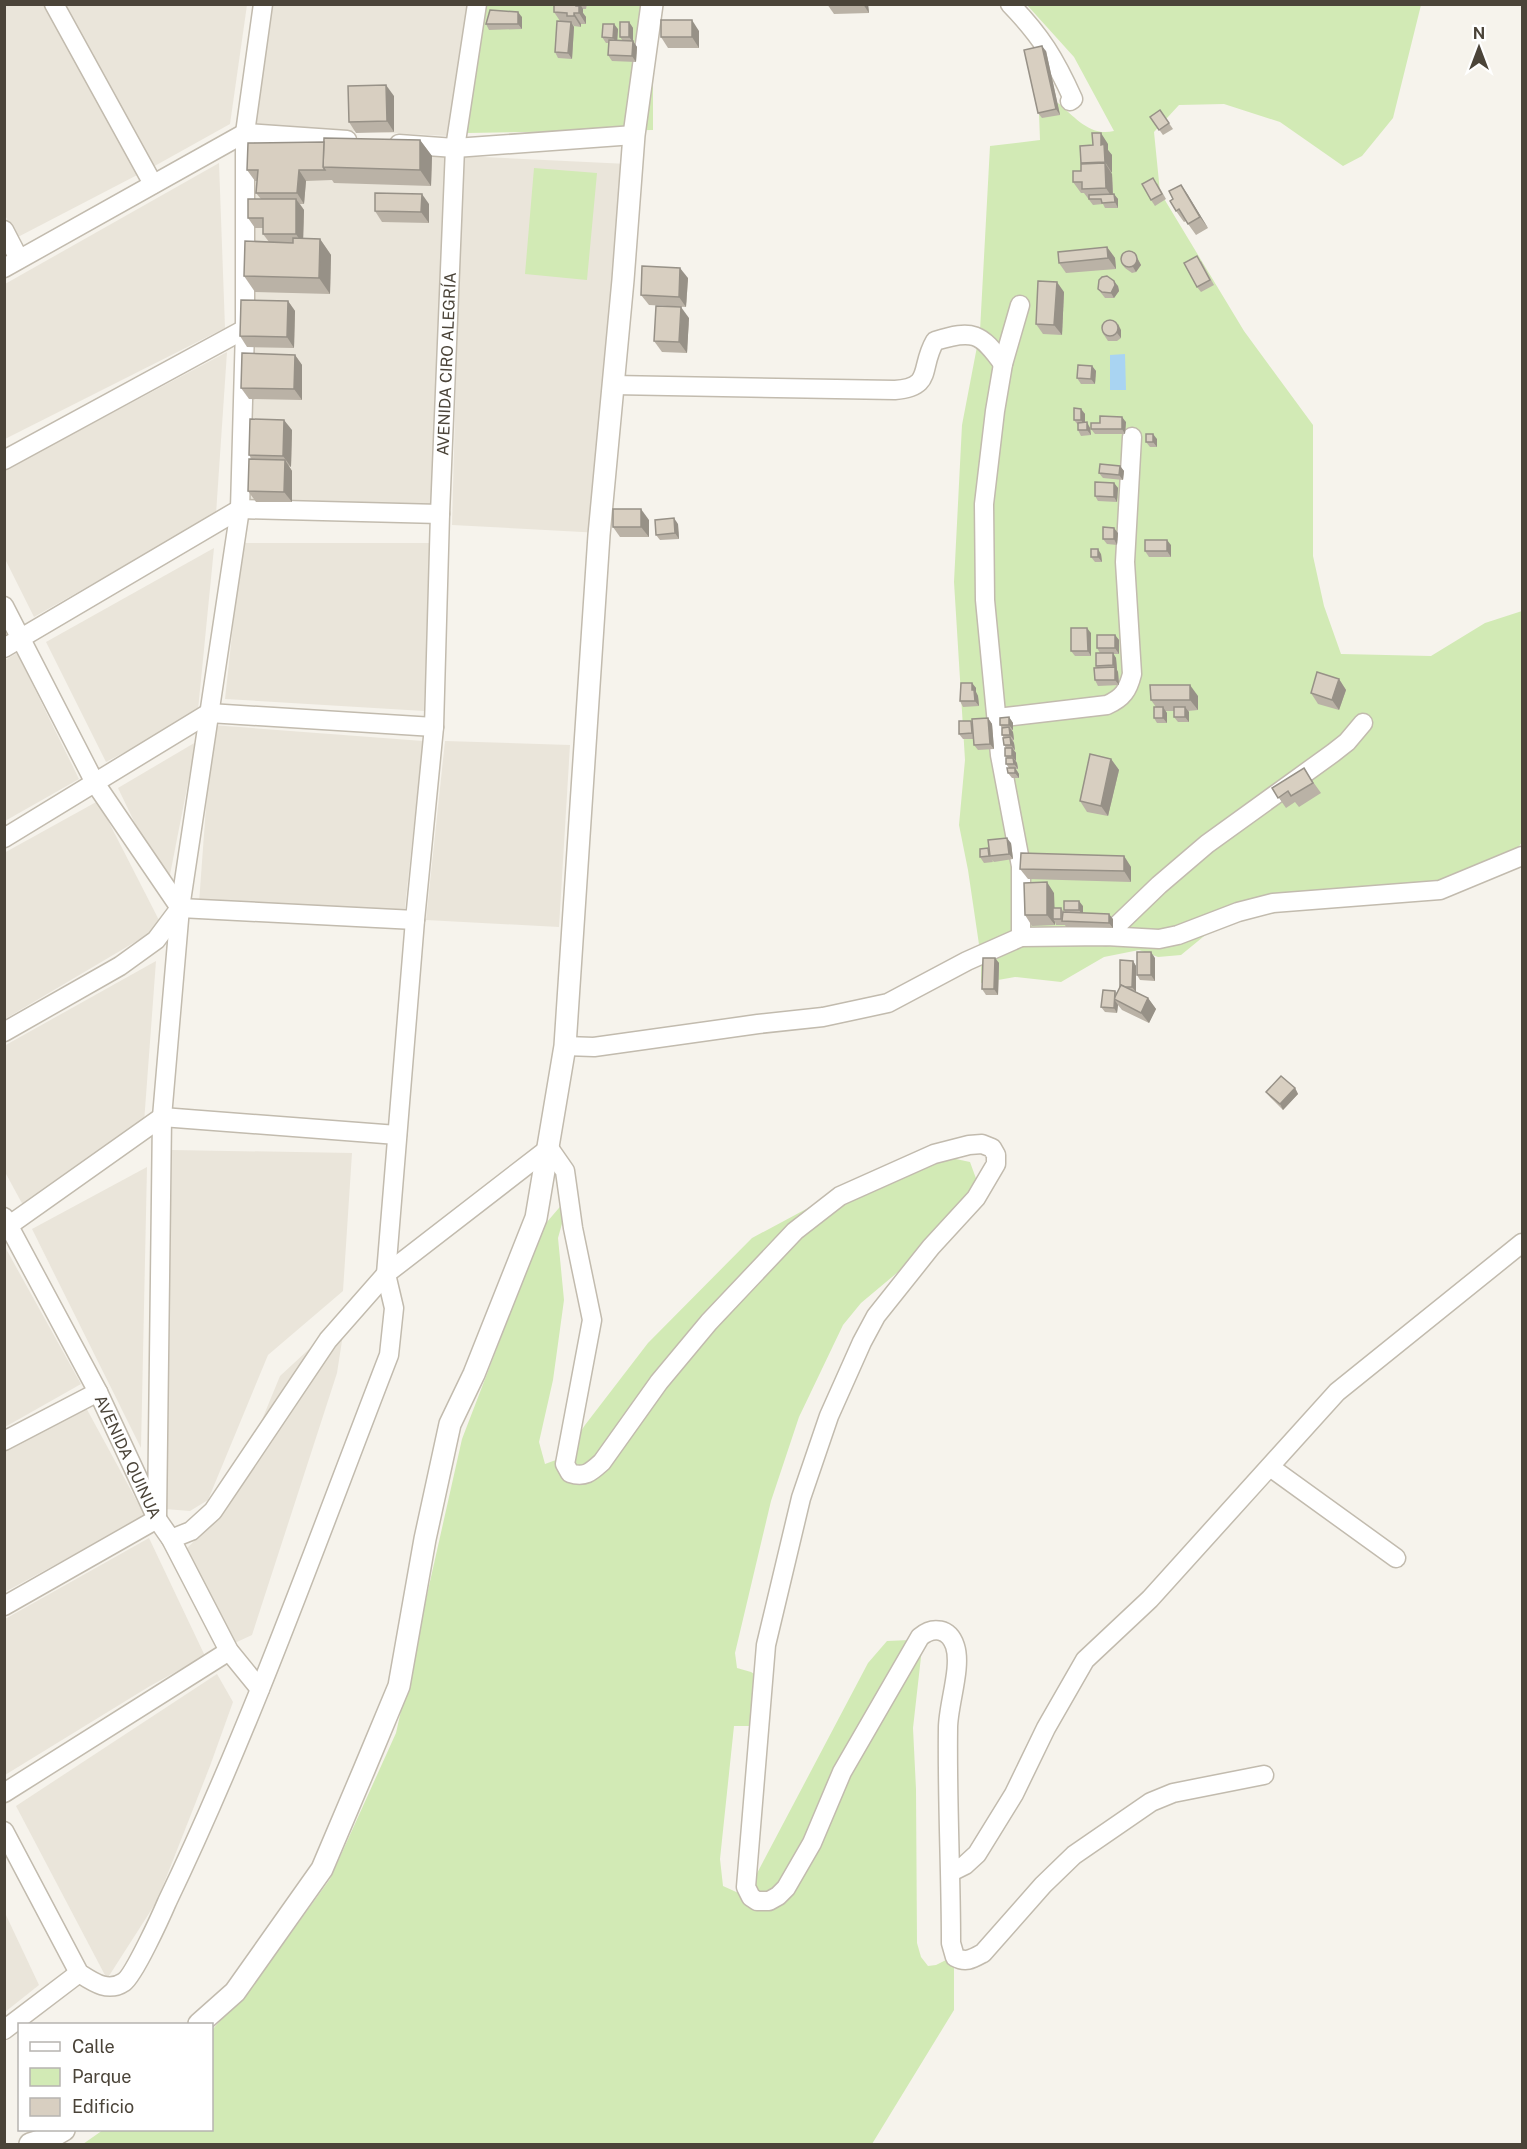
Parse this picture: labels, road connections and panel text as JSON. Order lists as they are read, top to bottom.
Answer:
{
  "streets": {
    "street": ["AVENIDA CIRO ALEGRÍA", "AVENIDA QUINUA"]
  },
  "crossings": [
    ["AVENIDA CIRO ALEGRÍA", "AVENIDA QUINUA"]
  ],
  "legend": ["Calle", "Parque", "Edificio"],
  "north": "top"
}
